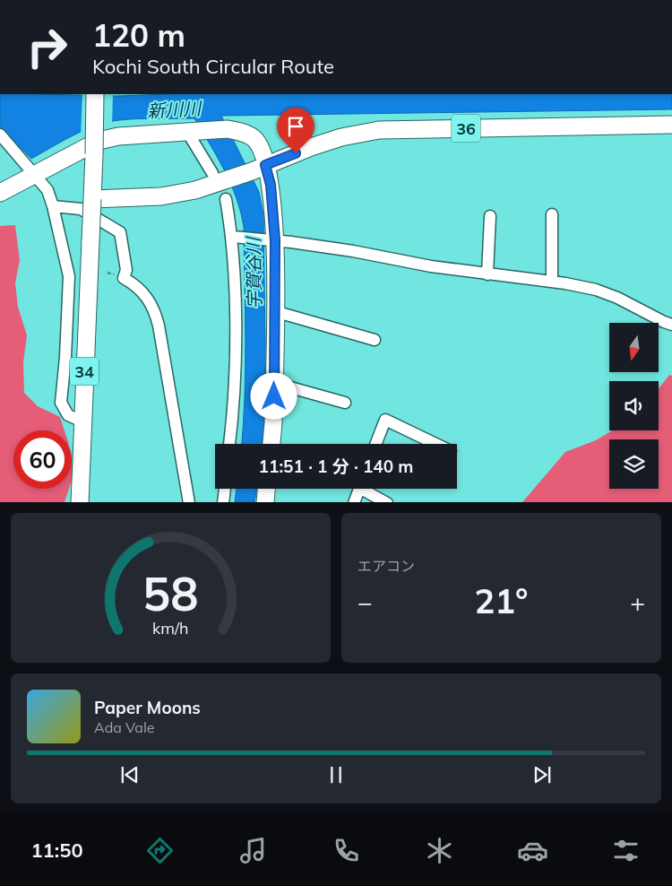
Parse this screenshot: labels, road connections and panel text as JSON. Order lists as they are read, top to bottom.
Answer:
{
  "streets": {
    "main road": ["36", "34"]
  },
  "crossings": [
    ["36", "34"]
  ],
  "water": ["新川川", "宇賀谷川"],
  "north": "bottom",
  "page": {
    "turn": ["120 m", "Kochi South Circular Route"],
    "limit": "60",
    "trip": "11:51 · 1 分 · 140 m",
    "tile": "エアコン",
    "heat": ["−", "21°", "+"],
    "song": ["Paper Moons", "Ada Vale"],
    "tabs": "11:50",
    "gauge": ["58", "km/h"]
  }
}
